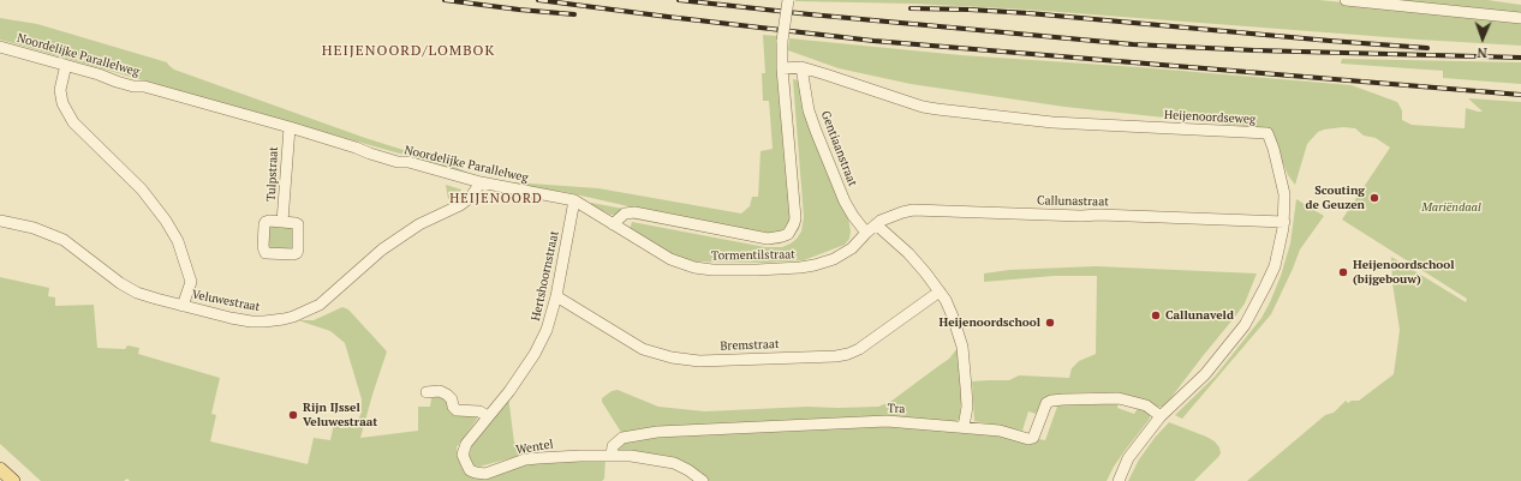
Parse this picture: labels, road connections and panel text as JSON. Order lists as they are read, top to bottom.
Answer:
{
  "streets": {
    "street": [
      "Noordelijke Parallelweg",
      "Heijenoordseweg",
      "Gentiaanstraat",
      "Tulpstraat",
      "Callunastraat",
      "Tormentilstraat",
      "Hertshoornstraat",
      "Veluwestraat",
      "Bremstraat",
      "Tra",
      "Wentel"
    ]
  },
  "crossings": [
    ["Noordelijke Parallelweg", "Tulpstraat"],
    ["Noordelijke Parallelweg", "Tormentilstraat"],
    ["Noordelijke Parallelweg", "Hertshoornstraat"],
    ["Noordelijke Parallelweg", "Veluwestraat"],
    ["Heijenoordseweg", "Gentiaanstraat"],
    ["Heijenoordseweg", "Callunastraat"],
    ["Heijenoordseweg", "Tra"],
    ["Gentiaanstraat", "Callunastraat"],
    ["Gentiaanstraat", "Tormentilstraat"],
    ["Callunastraat", "Tormentilstraat"],
    ["Hertshoornstraat", "Bremstraat"],
    ["Hertshoornstraat", "Wentel"],
    ["Tra", "Wentel"]
  ],
  "districts": ["HEIJENOORD/LOMBOK", "HEIJENOORD"],
  "parks": ["Mariëndaal"],
  "places": [
    "Scouting de Geuzen",
    "Heijenoordschool (bijgebouw)",
    "Callunaveld",
    "Heijenoordschool",
    "Rijn IJssel Veluwestraat"
  ],
  "north": "bottom"
}
